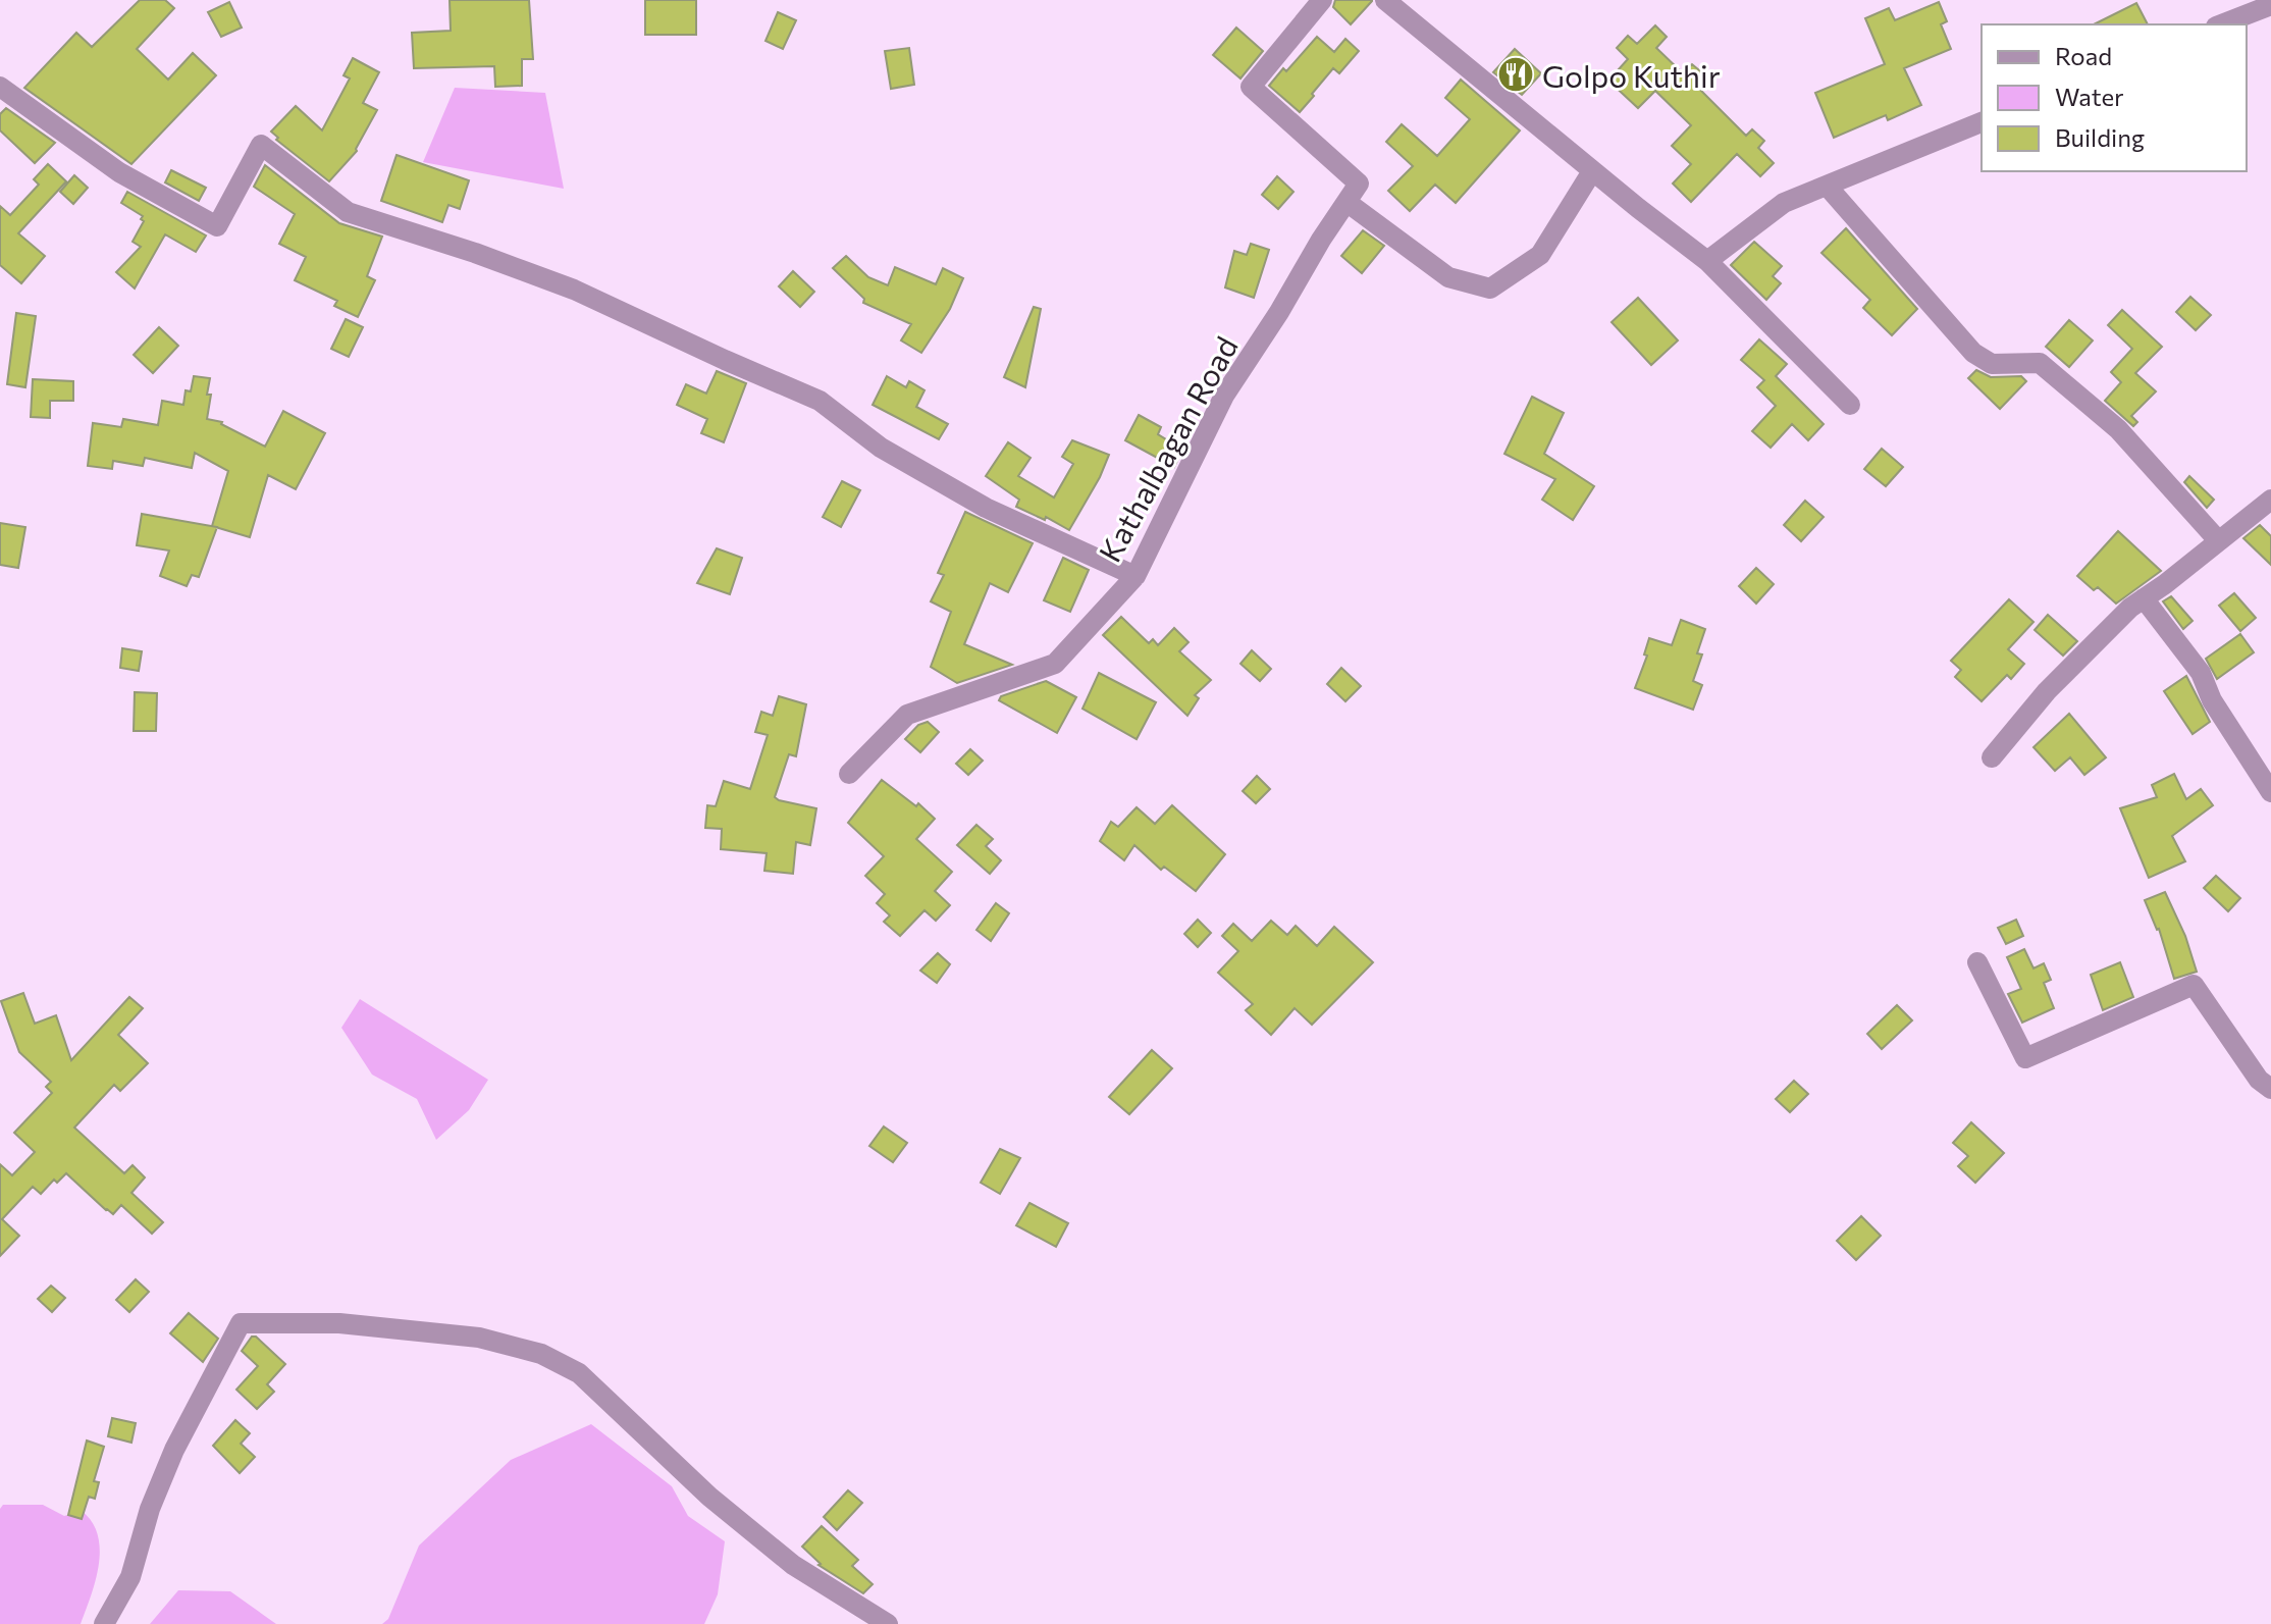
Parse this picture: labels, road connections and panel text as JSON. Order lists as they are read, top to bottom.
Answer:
{
  "streets": {
    "street": ["Kathalbagan Road"]
  },
  "places": {
    "restaurant": ["Golpo Kuthir"]
  },
  "legend": ["Road", "Water", "Building"]
}
